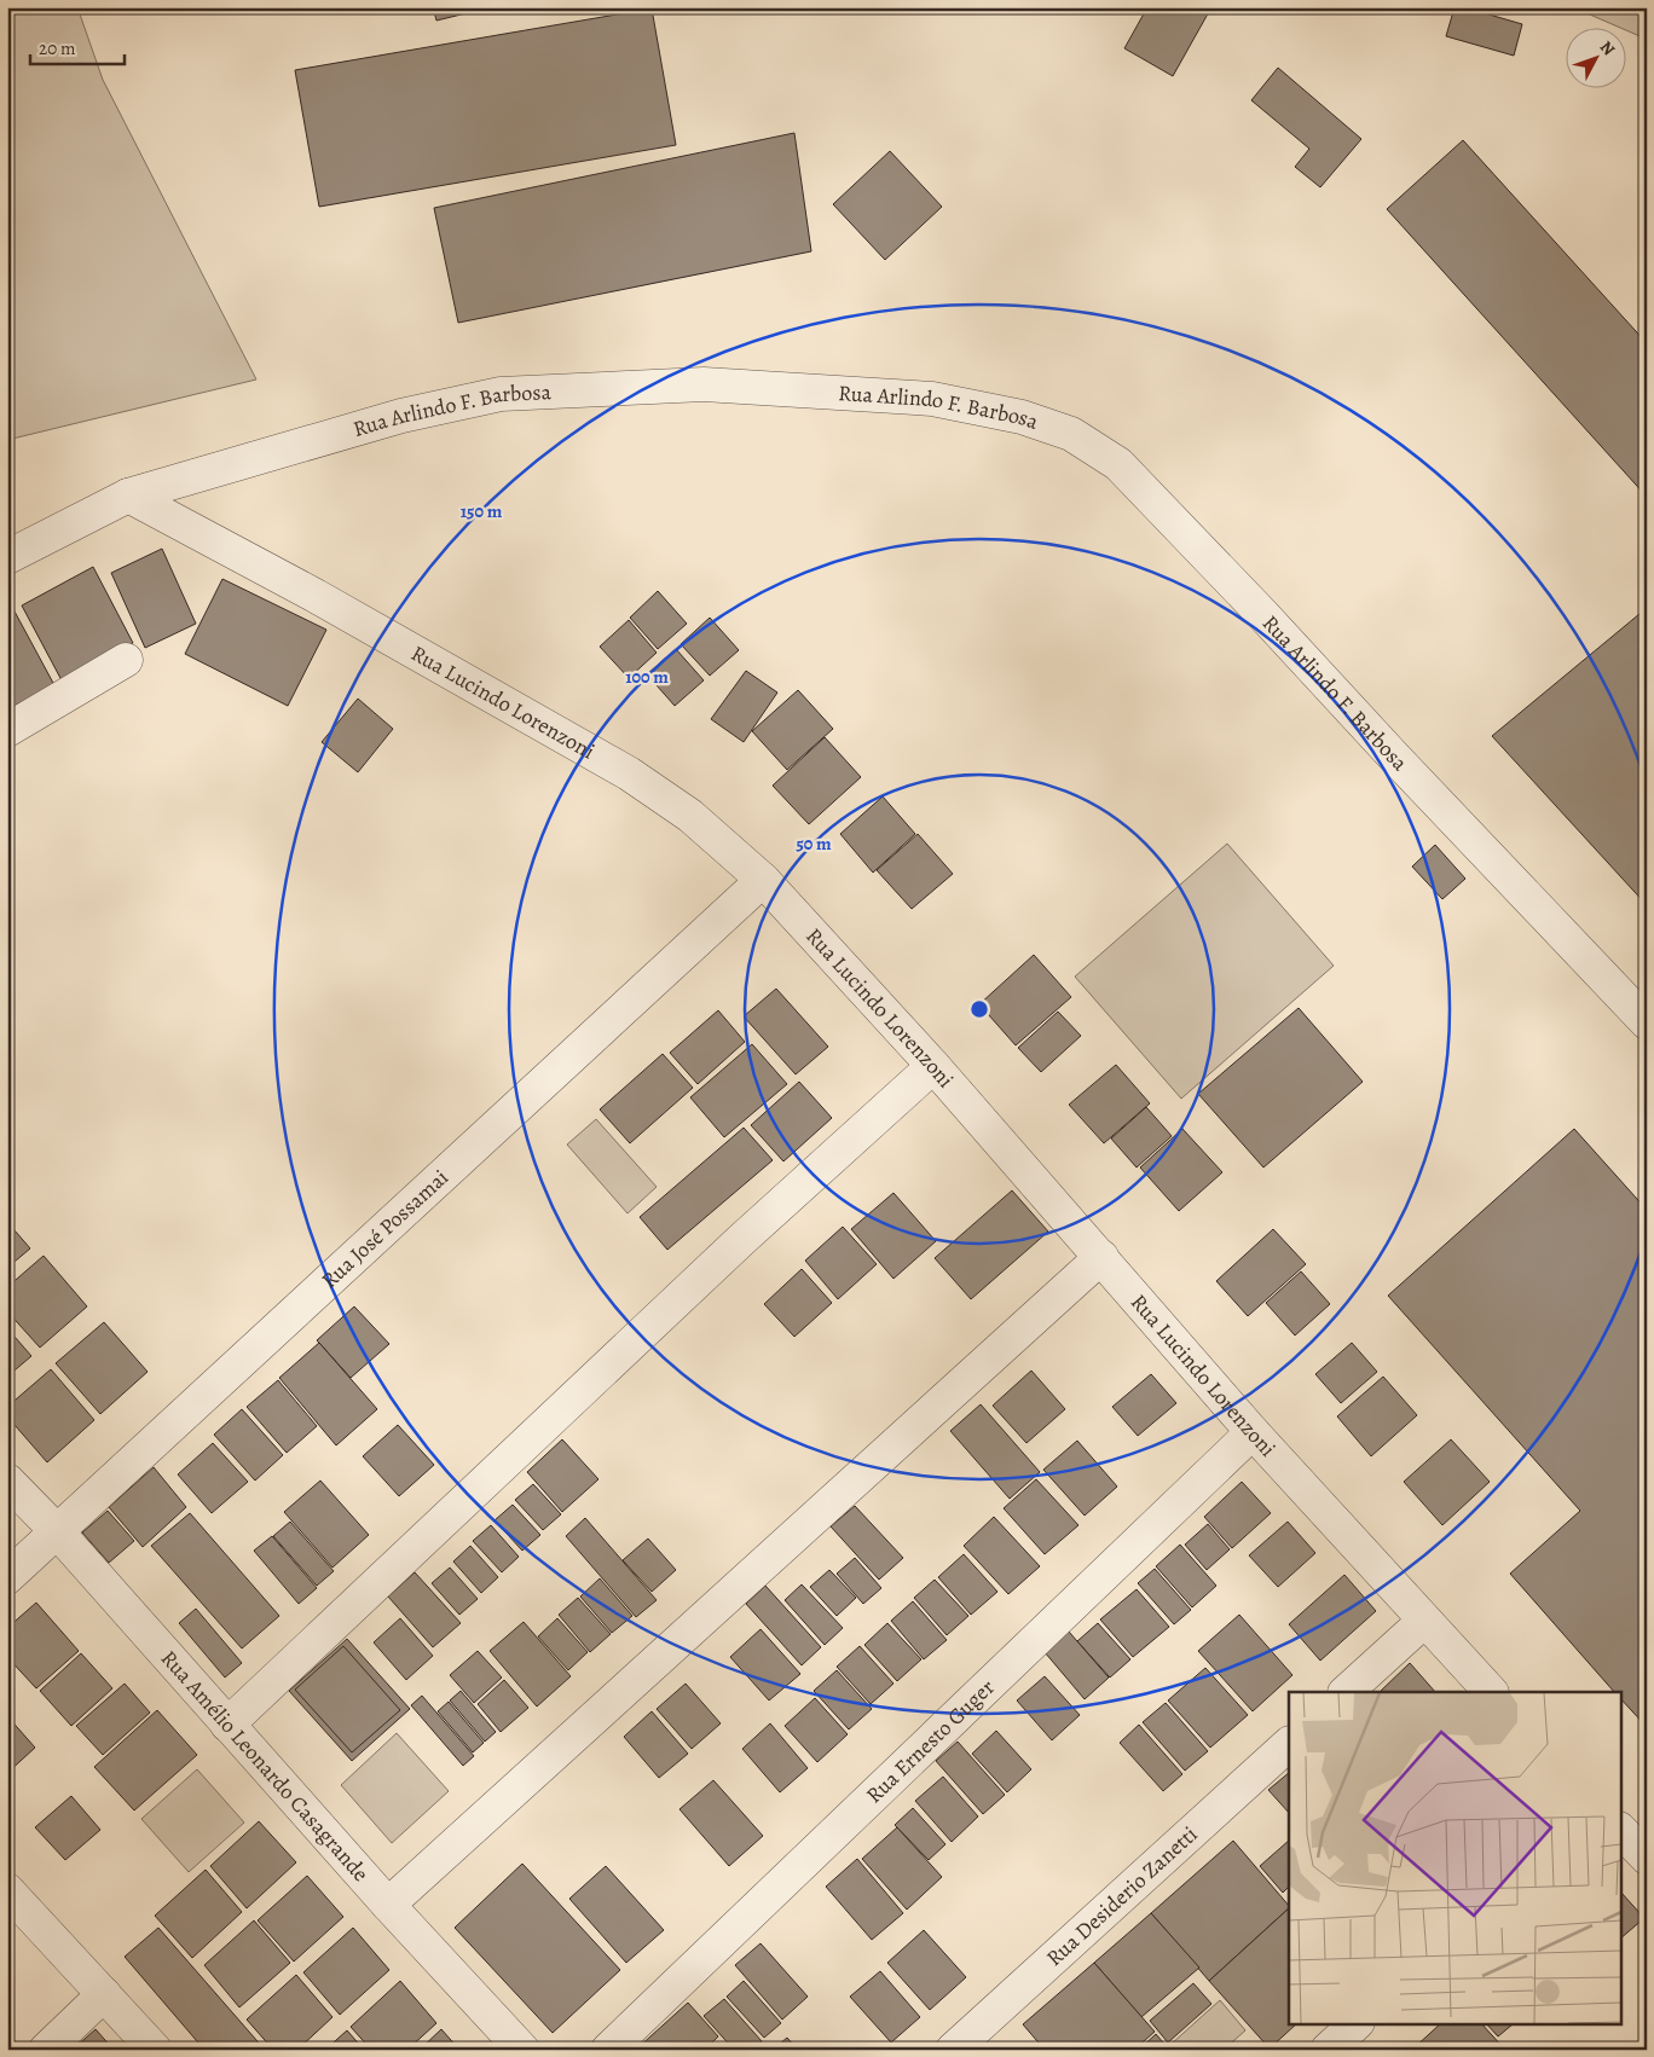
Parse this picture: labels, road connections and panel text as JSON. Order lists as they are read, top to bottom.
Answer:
{
  "streets": {
    "street": [
      "Rua Arlindo F. Barbosa",
      "Rua Lucindo Lorenzoni",
      "Rua José Possamai",
      "Rua Ernesto Guger",
      "Rua Amélio Leonardo Casagrande",
      "Rua Desiderio Zanetti"
    ]
  },
  "crossings": [
    ["Rua Arlindo F. Barbosa", "Rua Lucindo Lorenzoni"],
    ["Rua Lucindo Lorenzoni", "Rua José Possamai"],
    ["Rua Lucindo Lorenzoni", "Rua Ernesto Guger"],
    ["Rua José Possamai", "Rua Amélio Leonardo Casagrande"]
  ],
  "scale_bar": "20 m",
  "north": "top right",
  "rings": ["150 m", "100 m", "50 m"]
}
